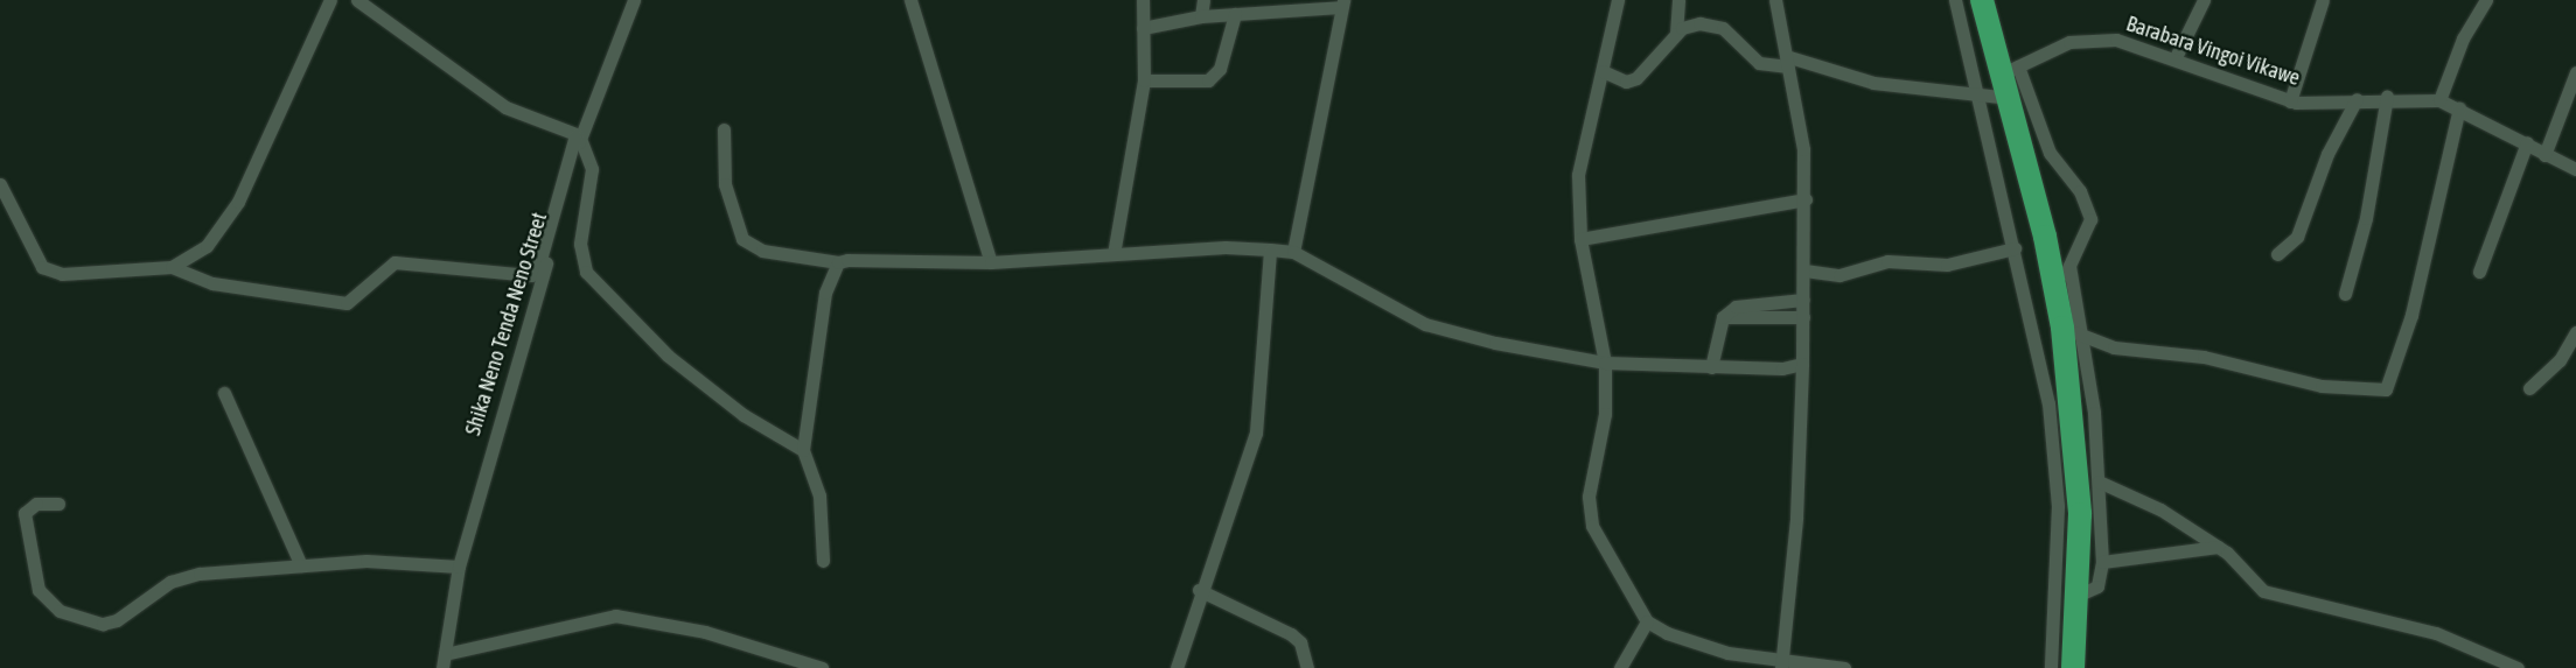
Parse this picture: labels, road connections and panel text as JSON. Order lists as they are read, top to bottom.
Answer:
{
  "streets": {
    "street": ["Barabara Vingoi Vikawe", "Shika Neno Tenda Neno Street"]
  }
}
